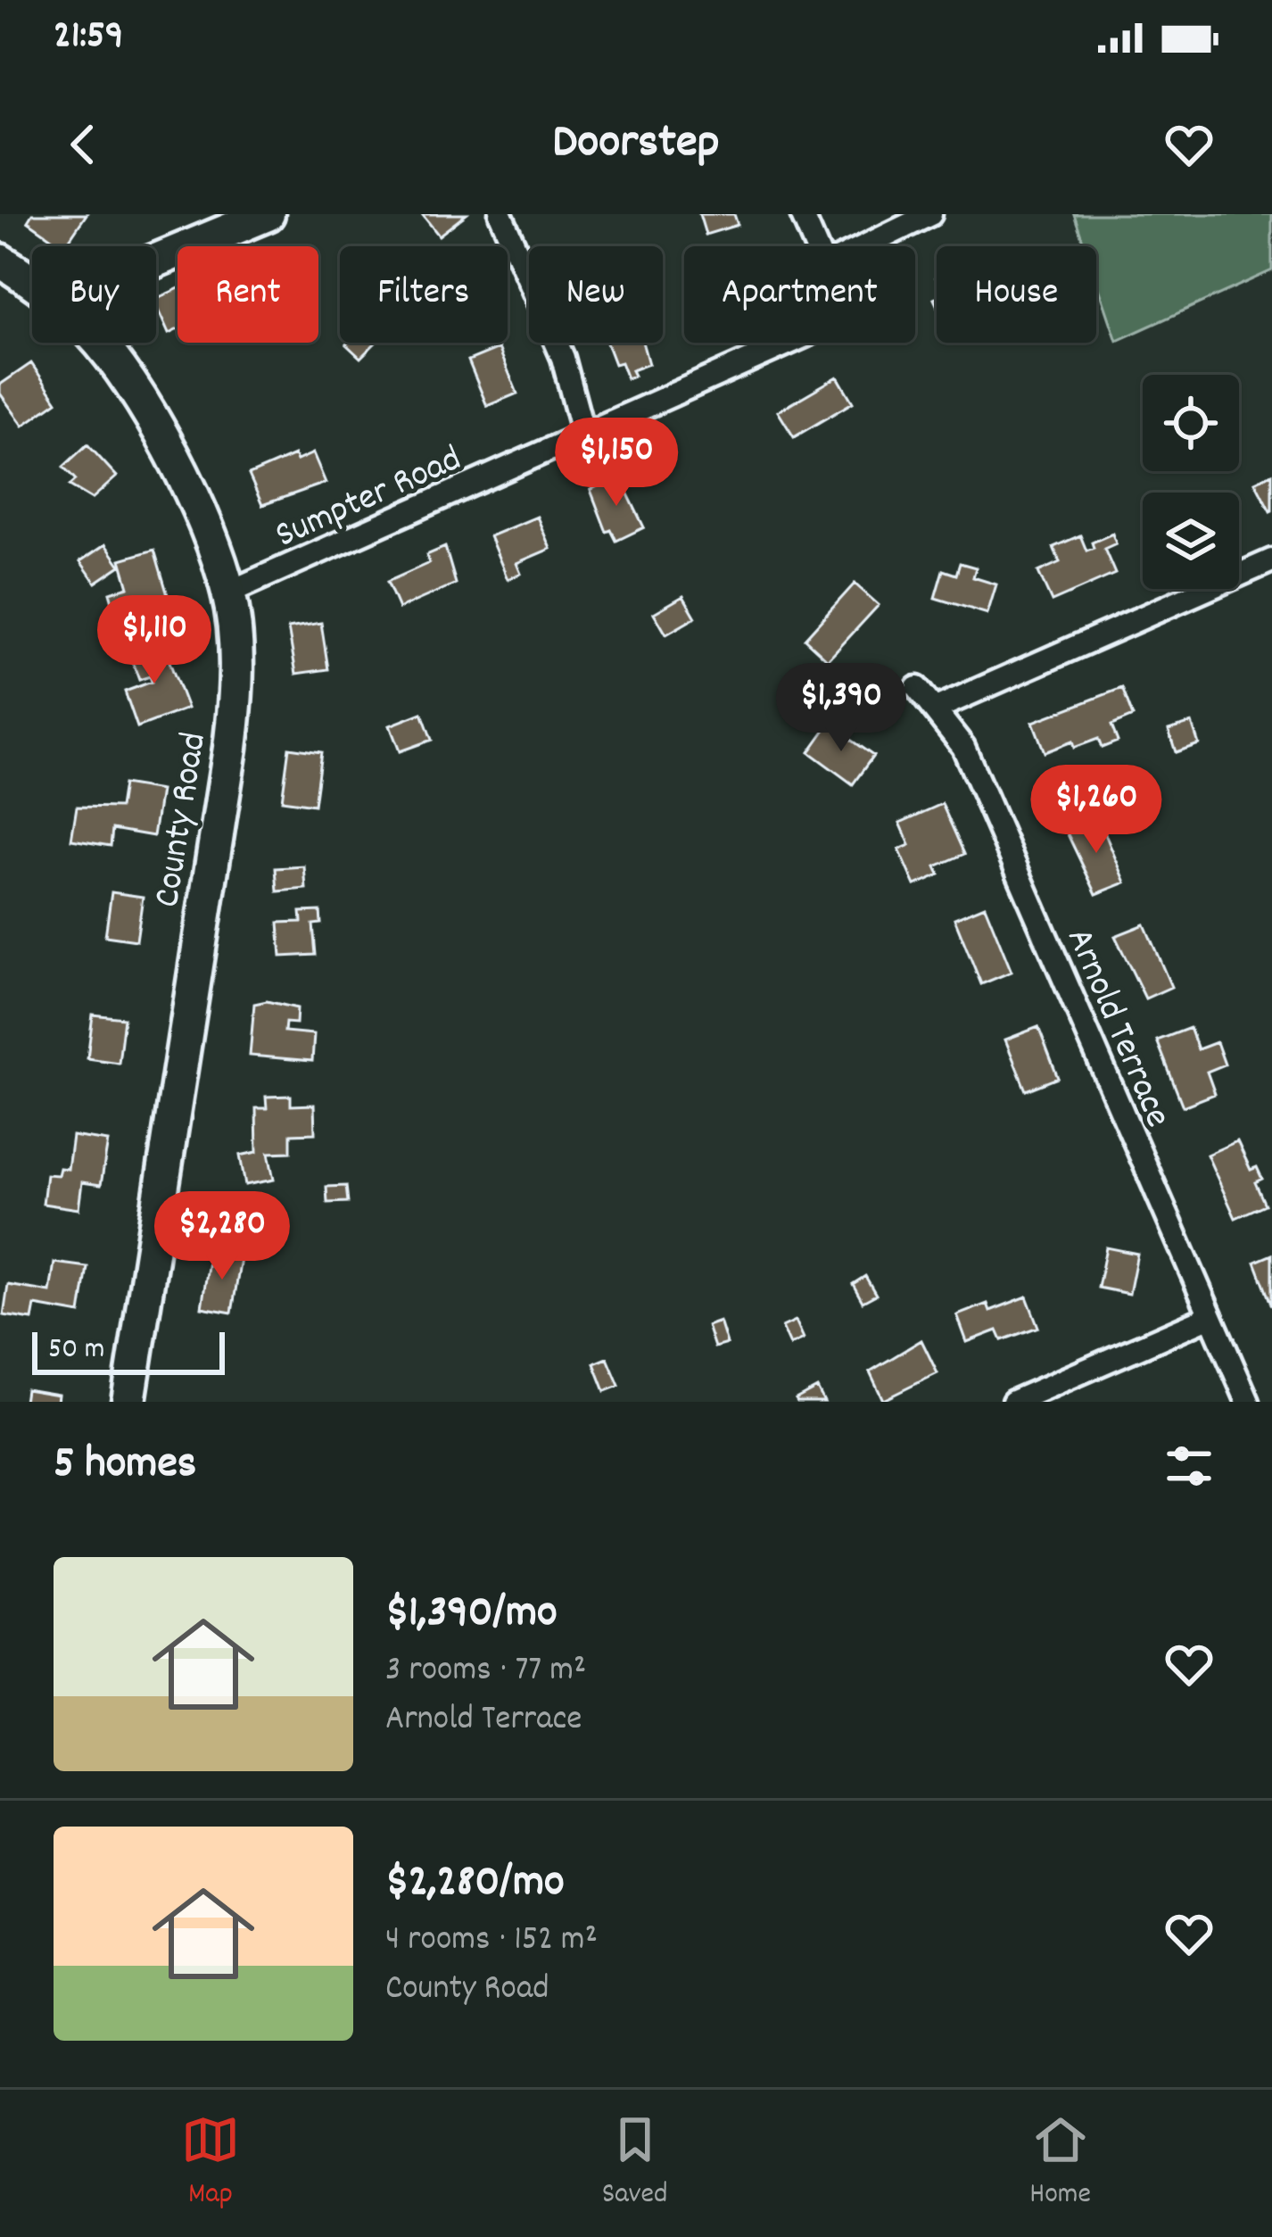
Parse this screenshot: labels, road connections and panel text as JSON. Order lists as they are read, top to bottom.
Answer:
{
  "streets": {
    "street": ["Sumpter Road", "County Road", "Arnold Terrace"]
  },
  "crossings": [
    ["Sumpter Road", "County Road"]
  ],
  "scale_bar": "50 m",
  "page": {
    "status": "21:59",
    "header": "Doorstep",
    "chip": [
      "Buy",
      "Rent",
      "Filters",
      "New",
      "Apartment",
      "House"
    ],
    "price": [
      "$1,150",
      "$1,110",
      "$1,390",
      "$1,260",
      "$2,280"
    ],
    "scale": "50 m",
    "heading": "5 homes",
    "list": [
      {
        "name": "$1,390/mo",
        "note": "3 rooms · 77 m² · Arnold Terrace"
      },
      {
        "name": "$2,280/mo",
        "note": "4 rooms · 152 m² · County Road"
      }
    ],
    "tabs": ["Map", "Saved", "Home"]
  }
}
